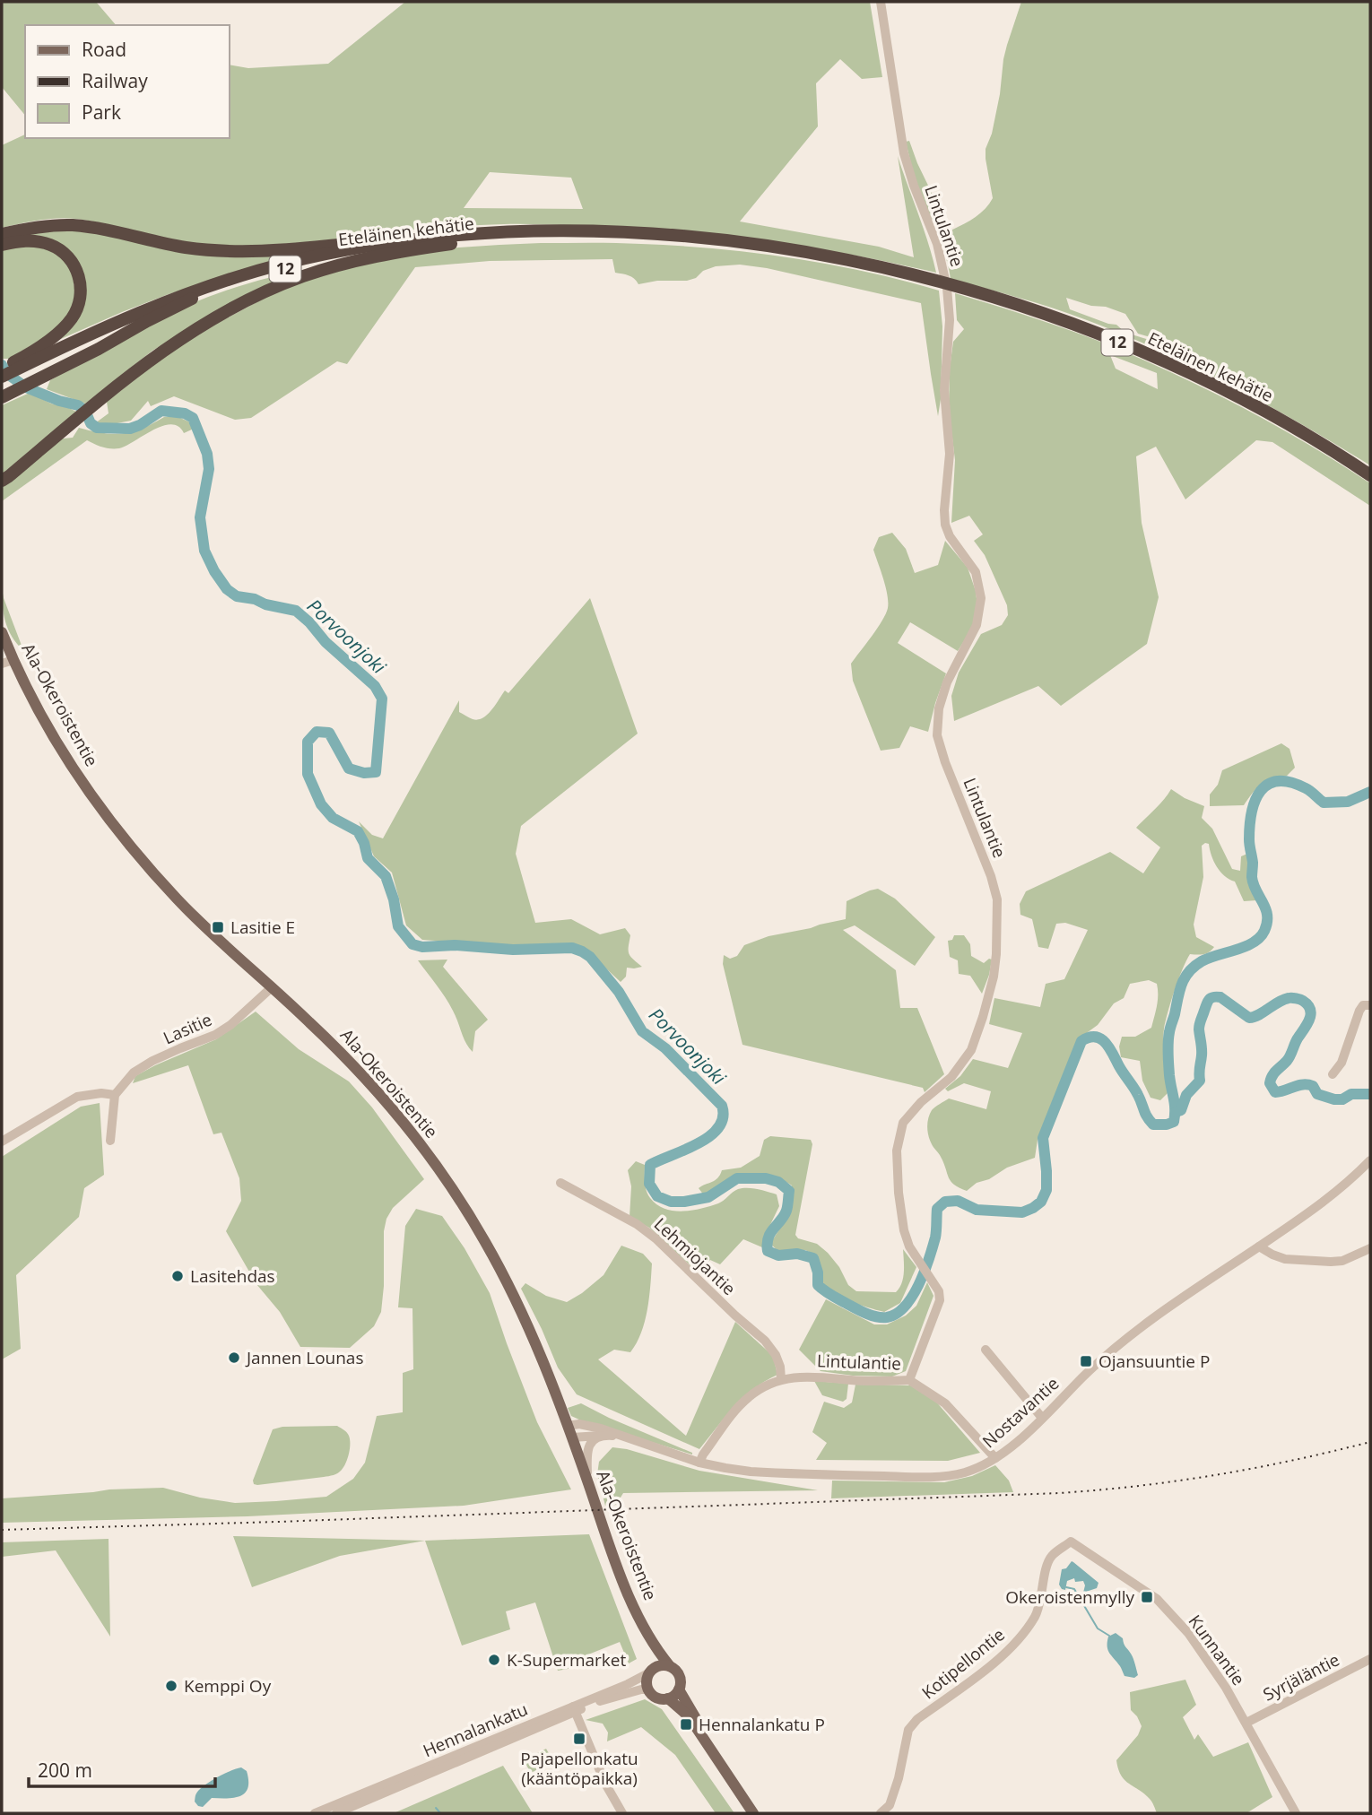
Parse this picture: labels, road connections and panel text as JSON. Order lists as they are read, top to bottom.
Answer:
{
  "streets": {
    "highway": ["Eteläinen kehätie", "12"],
    "main road": ["Ala-Okeroistentie"],
    "street": [
      "Lintulantie",
      "Lasitie",
      "Lehmiojantie",
      "Nostavantie",
      "Kunnantie",
      "Kotipellontie",
      "Syrjäläntie",
      "Hennalankatu"
    ]
  },
  "crossings": [
    ["Lintulantie", "Lehmiojantie"],
    ["Lintulantie", "Nostavantie"],
    ["Ala-Okeroistentie", "Lasitie"],
    ["Ala-Okeroistentie", "Nostavantie"],
    ["Ala-Okeroistentie", "Hennalankatu"],
    ["Kunnantie", "Kotipellontie"],
    ["Kunnantie", "Syrjäläntie"]
  ],
  "water": ["Porvoonjoki"],
  "places": {
    "transit": [
      "Lasitie E",
      "Ojansuuntie P",
      "Okeroistenmylly",
      "Hennalankatu P",
      "Pajapellonkatu (kääntöpaikka)"
    ],
    "other": [
      "Lasitehdas",
      "Jannen Lounas",
      "K-Supermarket",
      "Kemppi Oy"
    ]
  },
  "legend": ["Road", "Railway", "Park"],
  "scale_bar": "200 m"
}
